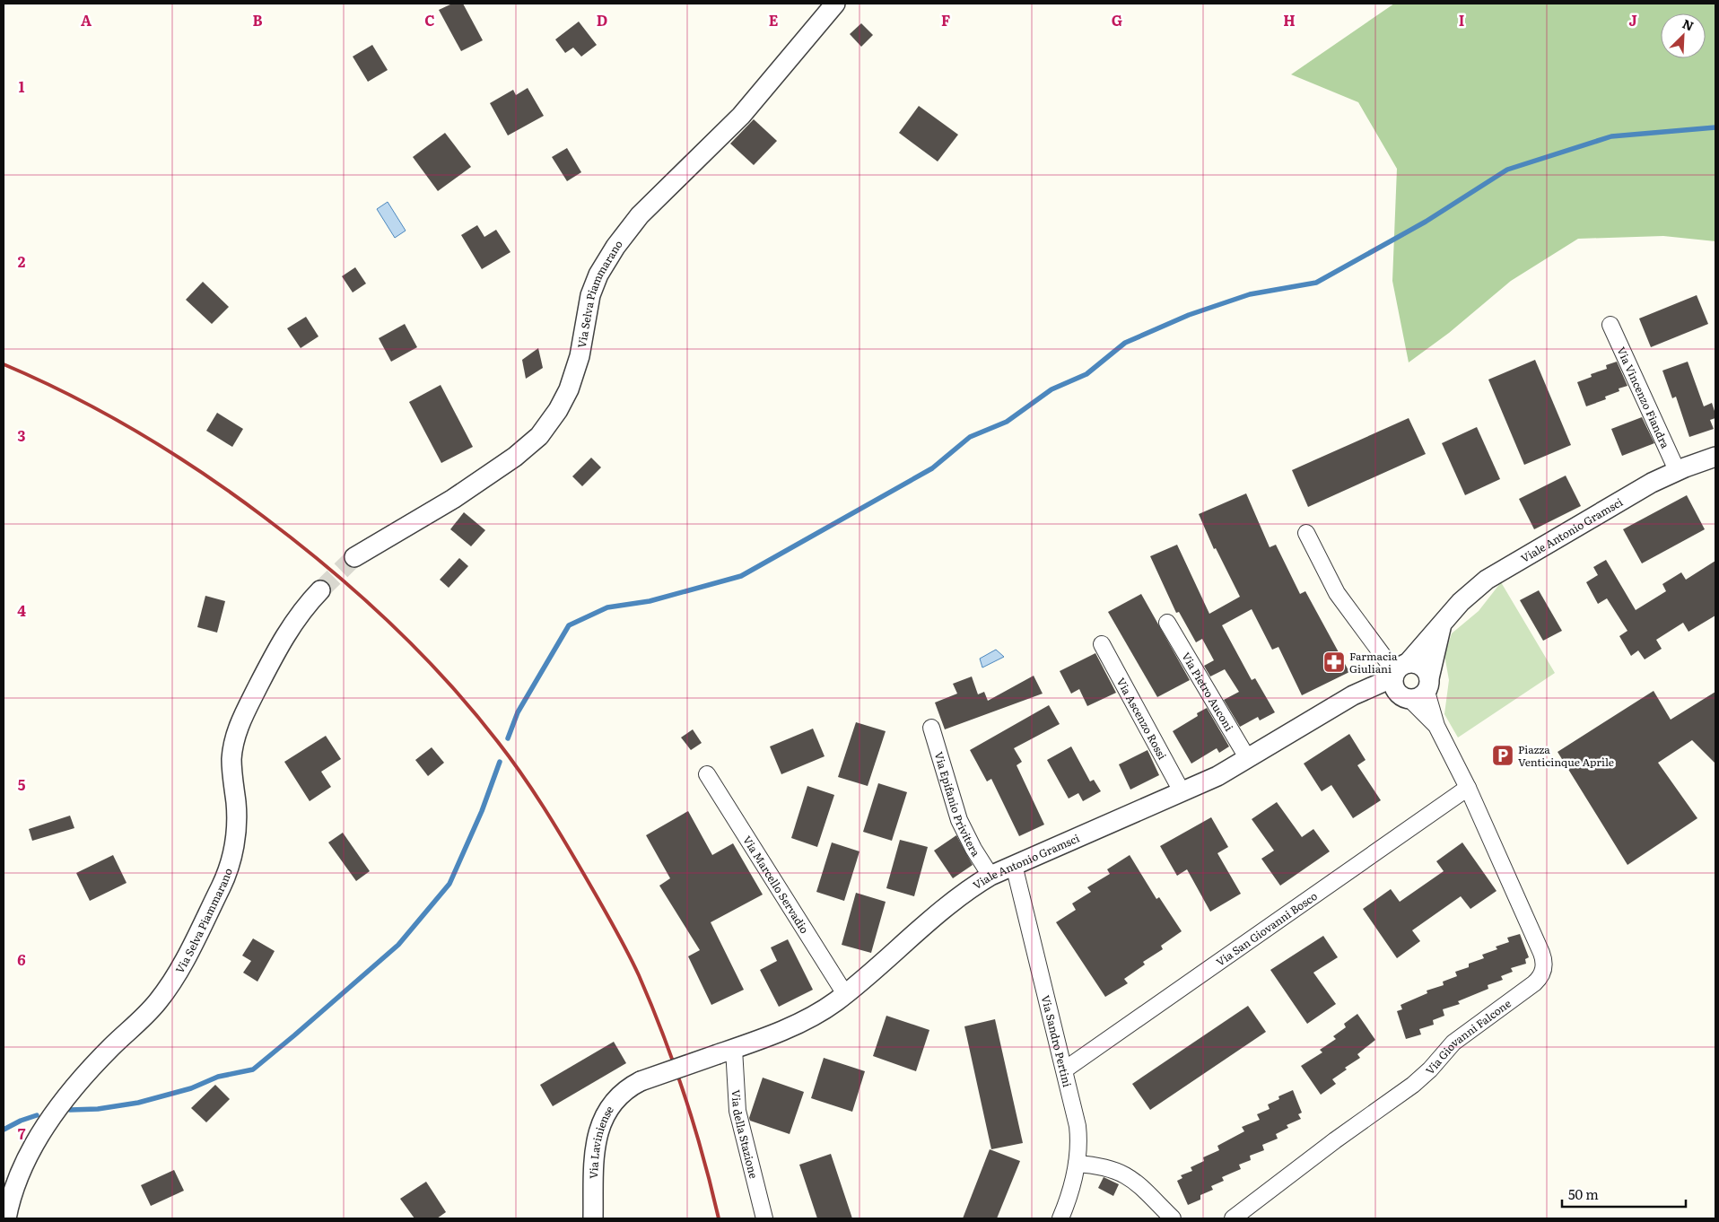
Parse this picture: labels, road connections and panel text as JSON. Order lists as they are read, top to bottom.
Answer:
{
  "streets": {
    "street": [
      "Via Selva Piammarano",
      "Via Vincenzo Fiandra",
      "Viale Antonio Gramsci",
      "Via Pietro Auconi",
      "Via Ascenzo Rossi",
      "Via Epifanio Privitera",
      "Via Marcello Servadio",
      "Via San Giovanni Bosco",
      "Via Giovanni Falcone",
      "Via Sandro Pertini",
      "Via della Stazione",
      "Via Laviniense"
    ]
  },
  "crossings": [
    ["Via Vincenzo Fiandra", "Viale Antonio Gramsci"],
    ["Viale Antonio Gramsci", "Via Pietro Auconi"],
    ["Viale Antonio Gramsci", "Via Ascenzo Rossi"],
    ["Viale Antonio Gramsci", "Via Epifanio Privitera"],
    ["Viale Antonio Gramsci", "Via Marcello Servadio"],
    ["Viale Antonio Gramsci", "Via Sandro Pertini"],
    ["Viale Antonio Gramsci", "Via della Stazione"],
    ["Viale Antonio Gramsci", "Via Laviniense"],
    ["Via San Giovanni Bosco", "Via Giovanni Falcone"],
    ["Via San Giovanni Bosco", "Via Sandro Pertini"],
    ["Via della Stazione", "Via Laviniense"]
  ],
  "places": {
    "pharmacy": ["Farmacia Giuliani"],
    "parking": ["Piazza Venticinque Aprile"]
  },
  "scale_bar": "50 m",
  "north": "top right",
  "grid": {
    "columns": [
      "A",
      "B",
      "C",
      "D",
      "E",
      "F",
      "G",
      "H",
      "I",
      "J"
    ],
    "rows": [
      "1",
      "2",
      "3",
      "4",
      "5",
      "6",
      "7"
    ]
  }
}
